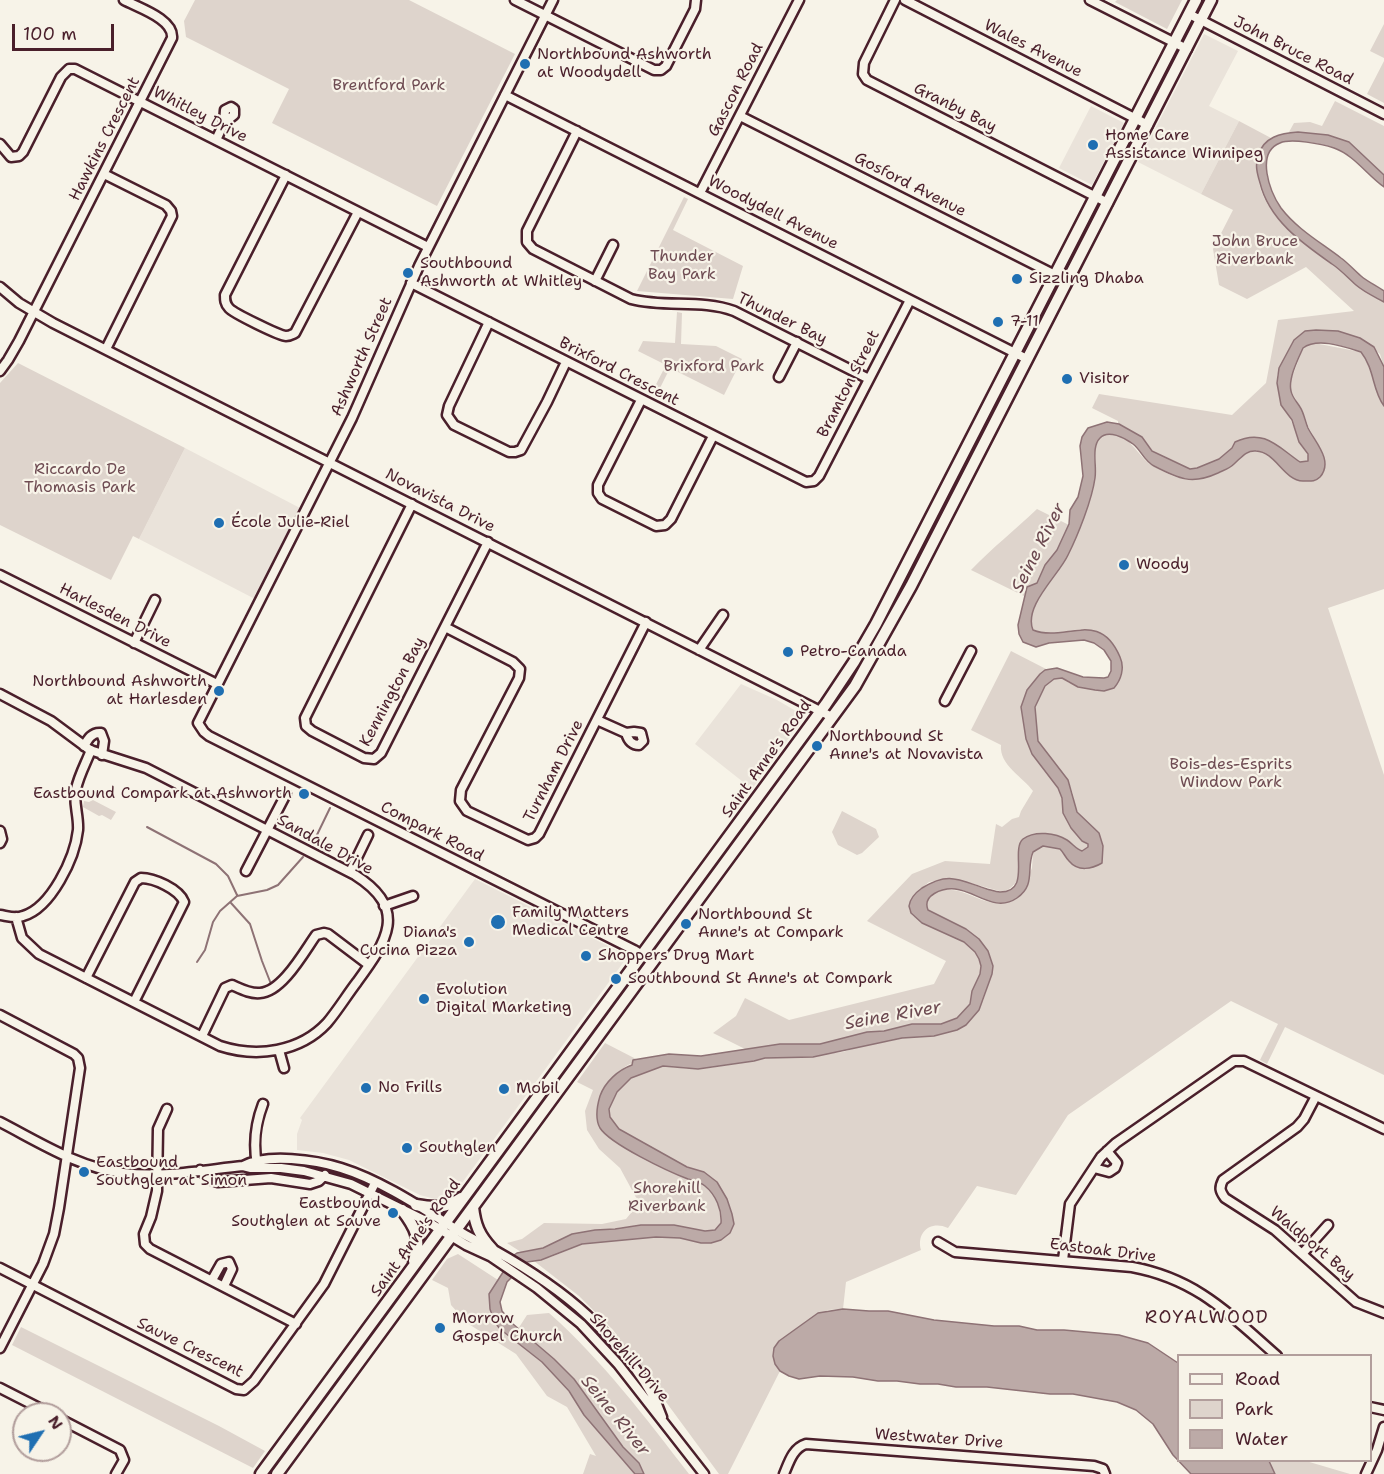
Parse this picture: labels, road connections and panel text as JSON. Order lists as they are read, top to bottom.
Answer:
{
  "streets": {
    "main road": ["Saint Anne's Road"],
    "street": [
      "Wales Avenue",
      "John Bruce Road",
      "Gascon Road",
      "Granby Bay",
      "Whitley Drive",
      "Hawkins Crescent",
      "Gosford Avenue",
      "Woodydell Avenue",
      "Thunder Bay",
      "Ashworth Street",
      "Brixford Crescent",
      "Bramton Street",
      "Novavista Drive",
      "Harlesden Drive",
      "Kennington Bay",
      "Turnham Drive",
      "Compark Road",
      "Sandale Drive",
      "Waldport Bay",
      "Eastoak Drive",
      "Sauve Crescent",
      "Shorehill Drive",
      "Westwater Drive"
    ]
  },
  "crossings": [
    ["Wales Avenue", "Saint Anne's Road"],
    ["John Bruce Road", "Saint Anne's Road"],
    ["Gascon Road", "Gosford Avenue"],
    ["Gascon Road", "Woodydell Avenue"],
    ["Granby Bay", "Saint Anne's Road"],
    ["Whitley Drive", "Hawkins Crescent"],
    ["Whitley Drive", "Ashworth Street"],
    ["Hawkins Crescent", "Novavista Drive"],
    ["Gosford Avenue", "Saint Anne's Road"],
    ["Woodydell Avenue", "Thunder Bay"],
    ["Woodydell Avenue", "Ashworth Street"],
    ["Woodydell Avenue", "Bramton Street"],
    ["Woodydell Avenue", "Saint Anne's Road"],
    ["Thunder Bay", "Bramton Street"],
    ["Ashworth Street", "Brixford Crescent"],
    ["Ashworth Street", "Novavista Drive"],
    ["Ashworth Street", "Harlesden Drive"],
    ["Ashworth Street", "Compark Road"],
    ["Brixford Crescent", "Bramton Street"],
    ["Novavista Drive", "Kennington Bay"],
    ["Novavista Drive", "Saint Anne's Road"],
    ["Novavista Drive", "Turnham Drive"],
    ["Kennington Bay", "Turnham Drive"],
    ["Saint Anne's Road", "Compark Road"],
    ["Saint Anne's Road", "Shorehill Drive"]
  ],
  "districts": ["ROYALWOOD"],
  "water": ["Seine River"],
  "parks": [
    "Brentford Park",
    "John Bruce Riverbank",
    "Thunder Bay Park",
    "Brixford Park",
    "Riccardo De Thomasis Park",
    "Bois-des-Esprits Window Park",
    "Shorehill Riverbank"
  ],
  "places": [
    "Northbound Ashworth at Woodydell",
    "Home Care Assistance Winnipeg",
    "Southbound Ashworth at Whitley",
    "Sizzling Dhaba",
    "7-11",
    "Visitor",
    "École Julie-Riel",
    "Woody",
    "Petro-Canada",
    "Northbound Ashworth at Harlesden",
    "Northbound St Anne's at Novavista",
    "Eastbound Compark at Ashworth",
    "Family Matters Medical Centre",
    "Northbound St Anne's at Compark",
    "Diana's Cucina Pizza",
    "Shoppers Drug Mart",
    "Southbound St Anne's at Compark",
    "Evolution Digital Marketing",
    "No Frills",
    "Mobil",
    "Southglen",
    "Eastbound Southglen at Simon",
    "Eastbound Southglen at Sauve",
    "Morrow Gospel Church"
  ],
  "legend": ["Road", "Park", "Water"],
  "scale_bar": "100 m",
  "north": "top right"
}
